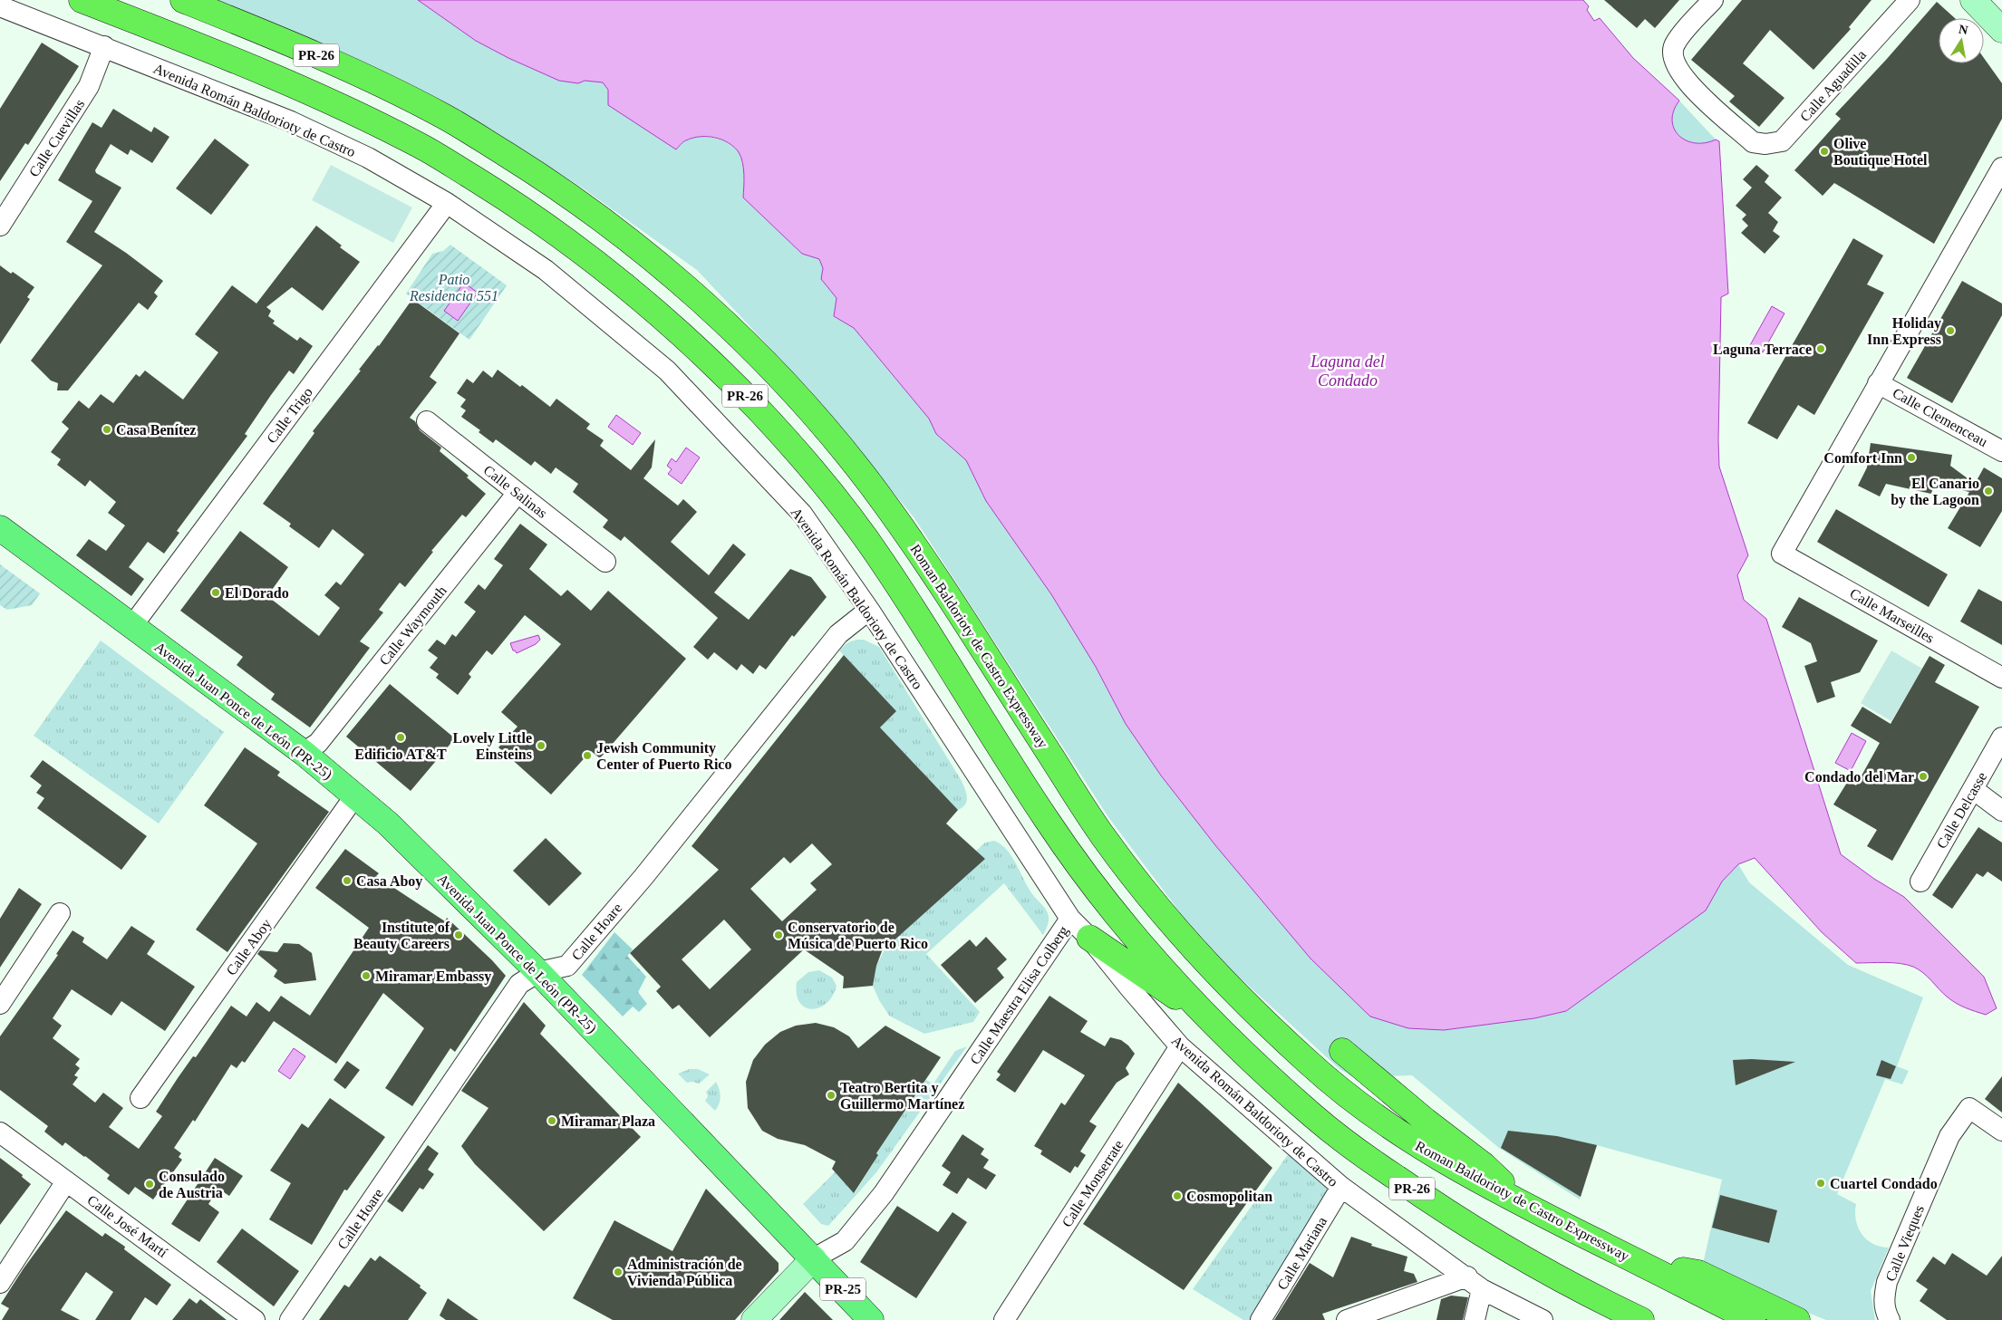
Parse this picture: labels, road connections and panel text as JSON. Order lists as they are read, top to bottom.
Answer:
{
  "streets": {
    "highway": ["PR-26", "Roman Baldorioty de Castro Expressway"],
    "main road": ["Avenida Juan Ponce de León (PR-25)", "PR-25"],
    "street": [
      "Calle Aguadilla",
      "Avenida Román Baldorioty de Castro",
      "Calle Cuevillas",
      "Calle Trigo",
      "Calle Clemenceau",
      "Calle Salinas",
      "Calle Marseilles",
      "Calle Waymouth",
      "Calle Delcasse",
      "Calle Hoare",
      "Calle Aboy",
      "Calle Maestra Elisa Colberg",
      "Calle Monserrate",
      "Calle José Martí",
      "Calle Vieques",
      "Calle Mariana"
    ]
  },
  "crossings": [
    ["Avenida Román Baldorioty de Castro", "Calle Cuevillas"],
    ["Avenida Román Baldorioty de Castro", "Calle Trigo"],
    ["Avenida Román Baldorioty de Castro", "Calle Hoare"],
    ["Avenida Román Baldorioty de Castro", "Calle Maestra Elisa Colberg"],
    ["Avenida Román Baldorioty de Castro", "Calle Monserrate"],
    ["Avenida Román Baldorioty de Castro", "Calle Mariana"],
    ["Calle Trigo", "Avenida Juan Ponce de León (PR-25)"],
    ["Calle Clemenceau", "Calle Marseilles"],
    ["Calle Salinas", "Calle Waymouth"],
    ["Calle Waymouth", "Avenida Juan Ponce de León (PR-25)"],
    ["Avenida Juan Ponce de León (PR-25)", "Calle Hoare"],
    ["Avenida Juan Ponce de León (PR-25)", "Calle Aboy"],
    ["Avenida Juan Ponce de León (PR-25)", "Calle Maestra Elisa Colberg"],
    ["Avenida Juan Ponce de León (PR-25)", "PR-25"],
    ["Calle Maestra Elisa Colberg", "PR-25"]
  ],
  "water": ["Laguna del Condado"],
  "parks": ["Patio Residencia 551"],
  "places": [
    "Olive Boutique Hotel",
    "Holiday Inn Express",
    "Laguna Terrace",
    "Casa Benítez",
    "Comfort Inn",
    "El Canario by the Lagoon",
    "El Dorado",
    "Edificio AT&T",
    "Lovely Little Einsteins",
    "Jewish Community Center of Puerto Rico",
    "Condado del Mar",
    "Casa Aboy",
    "Institute of Beauty Careers",
    "Conservatorio de Música de Puerto Rico",
    "Miramar Embassy",
    "Teatro Bertita y Guillermo Martínez",
    "Miramar Plaza",
    "Cuartel Condado",
    "Consulado de Austria",
    "Cosmopolitan",
    "Administración de Vivienda Pública"
  ],
  "north": "top"
}
